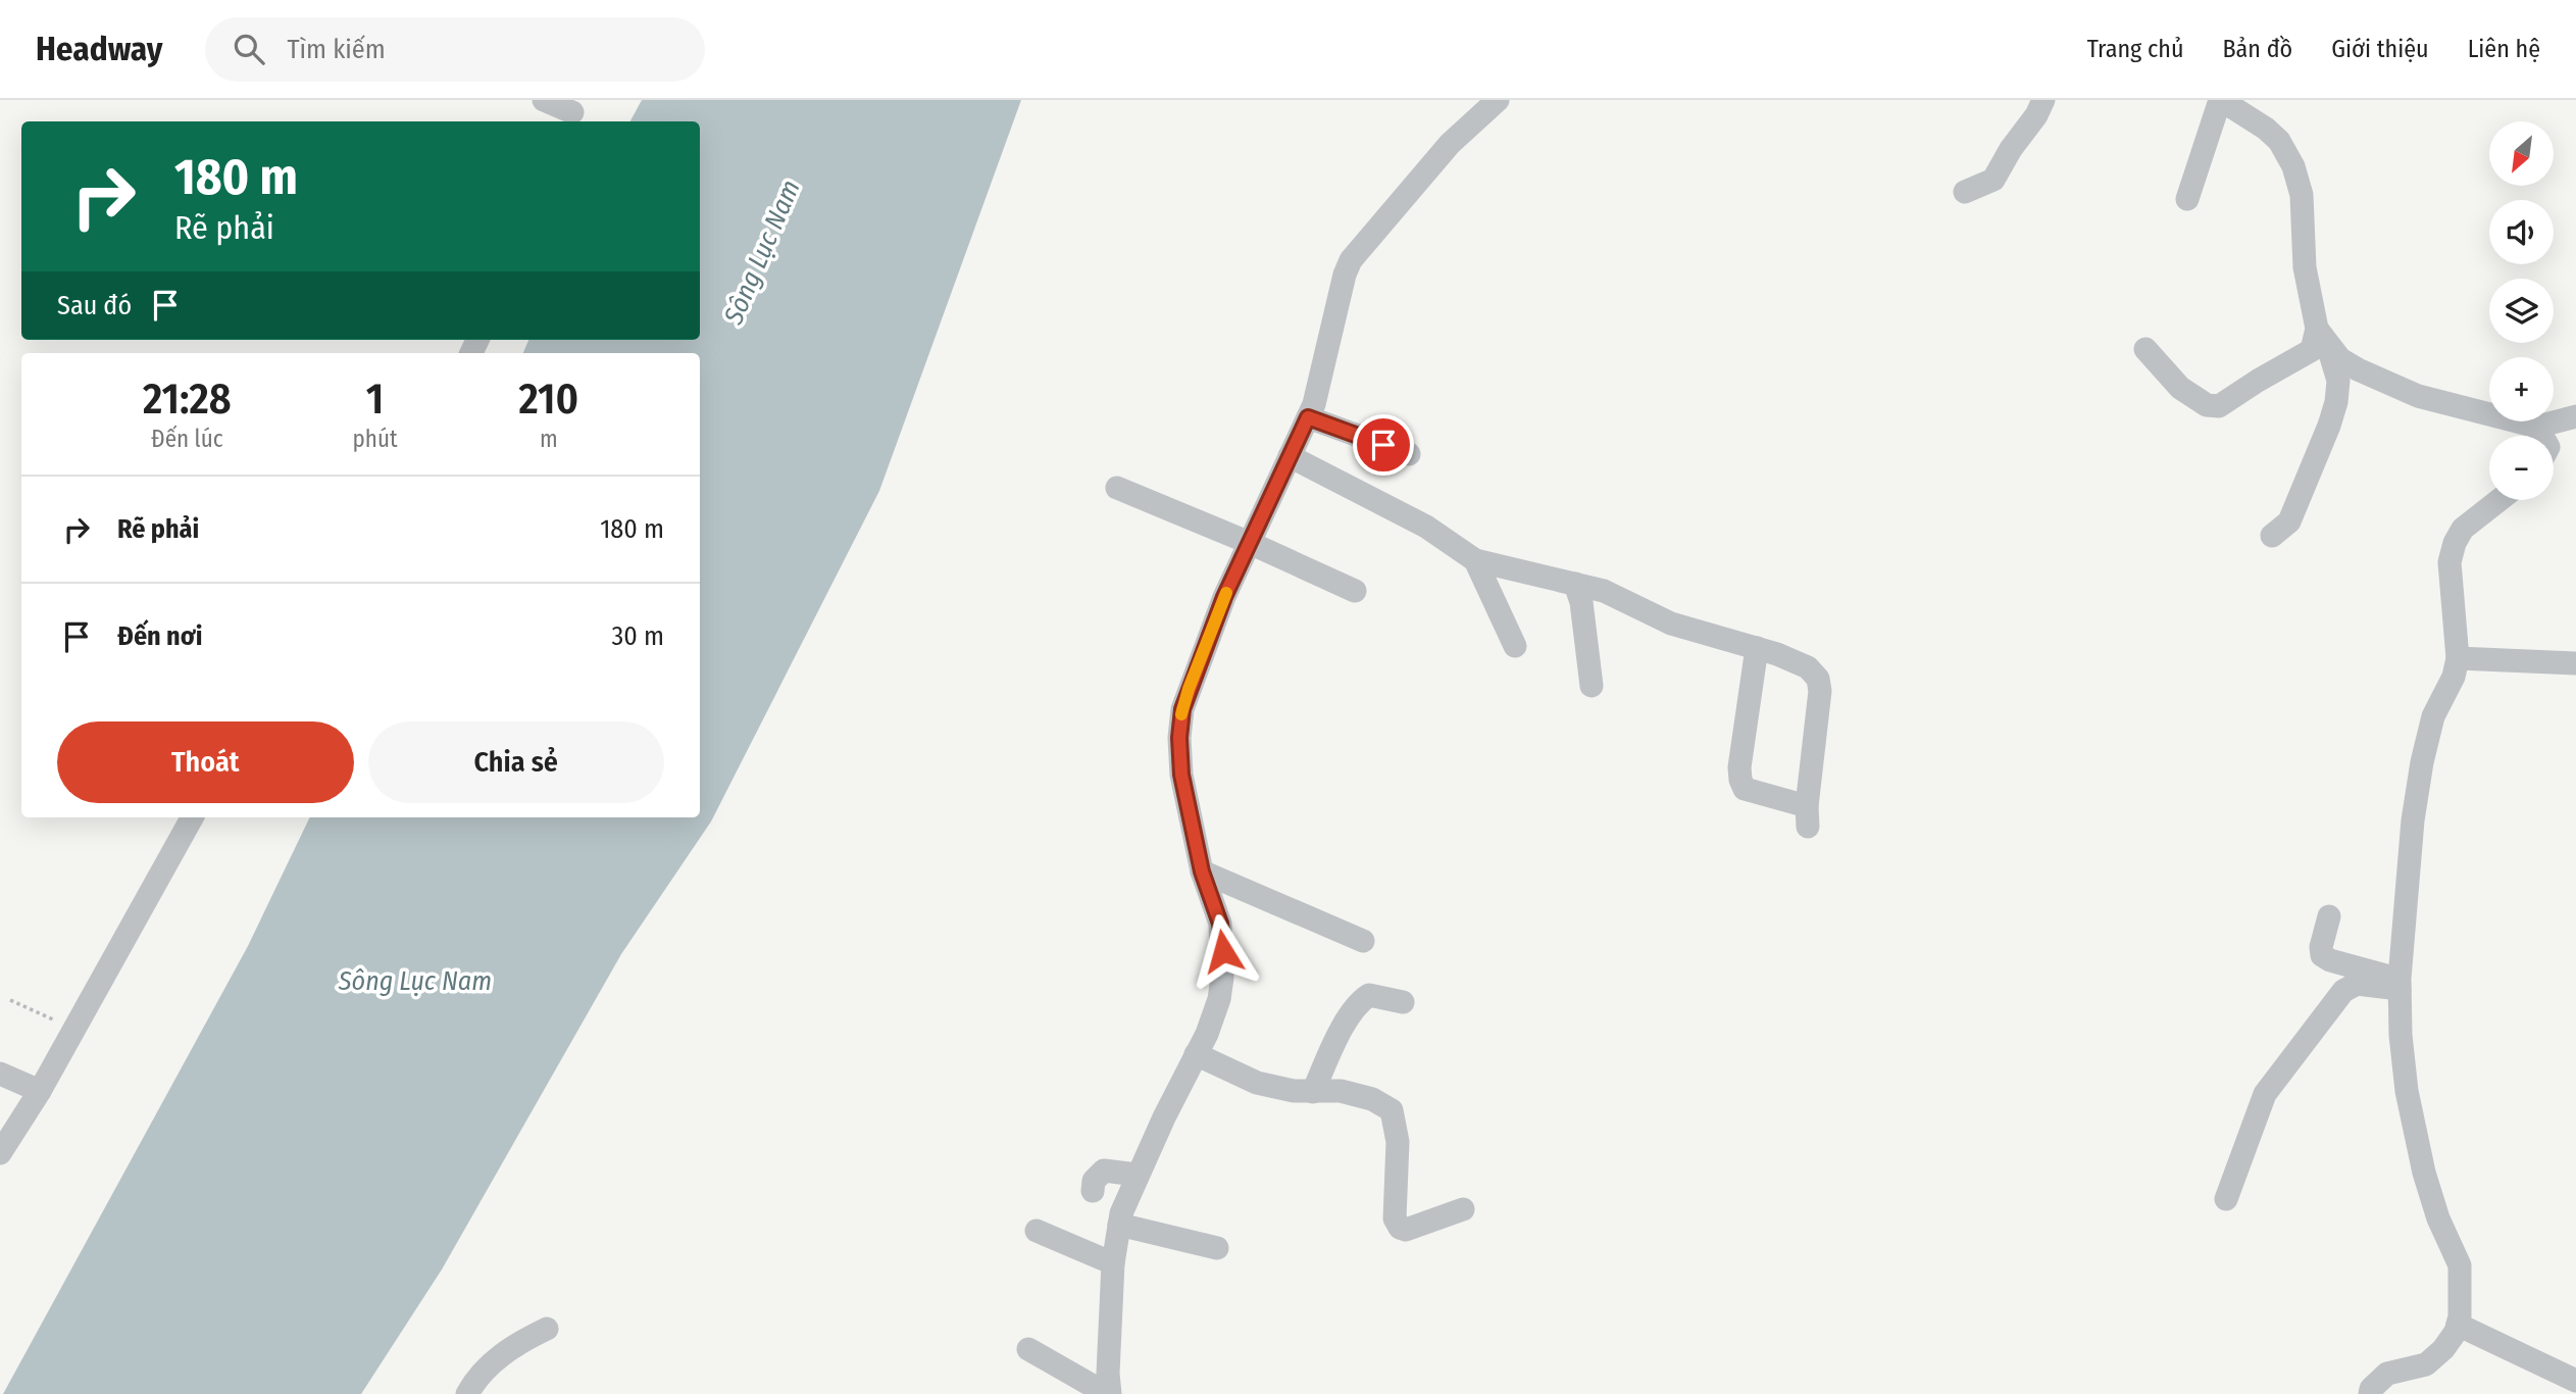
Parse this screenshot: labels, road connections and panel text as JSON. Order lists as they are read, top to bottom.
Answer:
{
  "water": ["Sông Lục Nam"],
  "north": "bottom left",
  "page": {
    "header": "Headway",
    "search": "Tìm kiếm",
    "nav": [
      "Trang chủ",
      "Bản đồ",
      "Giới thiệu",
      "Liên hệ"
    ],
    "map_buttons": ["+", "−"],
    "turn": ["180 m", "Rẽ phải"],
    "then": "Sau đó",
    "eta": [
      "21:28",
      "Đến lúc",
      "1",
      "phút",
      "210",
      "m"
    ],
    "list": [
      {
        "name": "Rẽ phải",
        "value": "180 m"
      },
      {
        "name": "Đến nơi",
        "value": "30 m"
      }
    ],
    "buttons": ["Thoát", "Chia sẻ"]
  }
}
